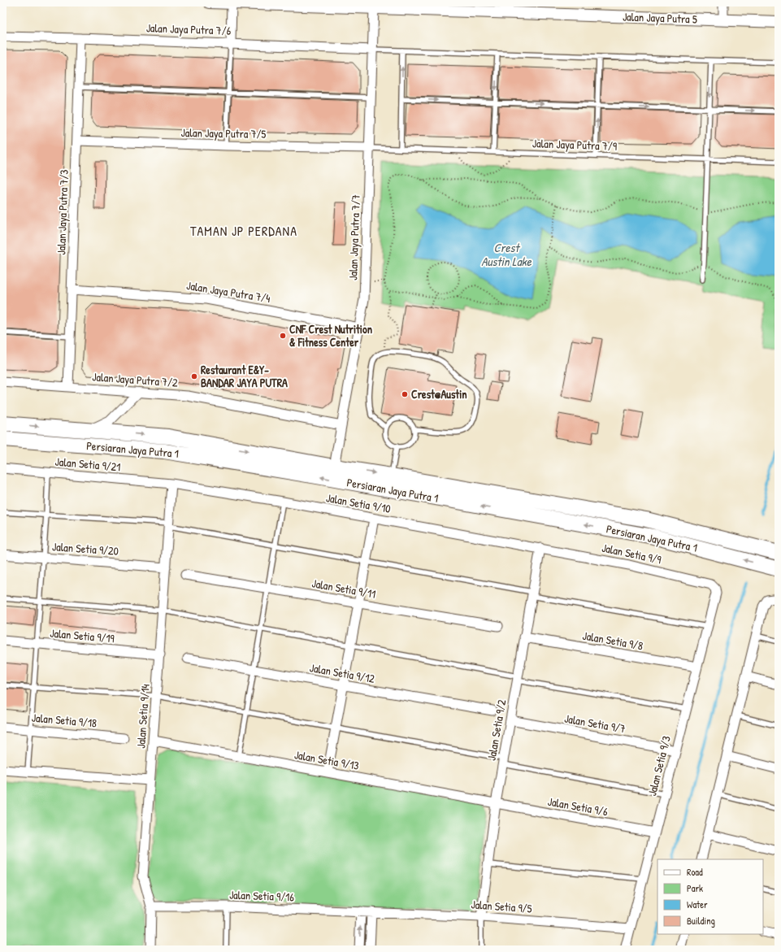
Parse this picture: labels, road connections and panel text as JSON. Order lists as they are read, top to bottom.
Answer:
{
  "streets": {
    "main road": ["Persiaran Jaya Putra 1"],
    "street": [
      "Jalan Jaya Putra 5",
      "Jalan Jaya Putra 7/6",
      "Jalan Jaya Putra 7/5",
      "Jalan Jaya Putra 7/3",
      "Jalan Jaya Putra 7/7",
      "Jalan Jaya Putra 7/4",
      "Jalan Jaya Putra 7/2",
      "Jalan Setia 9/21",
      "Jalan Setia 9/10",
      "Jalan Setia 9/20",
      "Jalan Setia 9/9",
      "Jalan Setia 9/11",
      "Jalan Setia 9/19",
      "Jalan Setia 9/8",
      "Jalan Setia 9/12",
      "Jalan Setia 9/14",
      "Jalan Setia 9/18",
      "Jalan Setia 9/7",
      "Jalan Setia 9/2",
      "Jalan Setia 9/13",
      "Jalan Setia 9/3",
      "Jalan Setia 9/6",
      "Jalan Setia 9/16",
      "Jalan Setia 9/5"
    ],
    "lane": ["Jalan Jaya Putra 7/9"]
  },
  "crossings": [
    ["Jalan Jaya Putra 5", "Jalan Jaya Putra 7/7"],
    ["Jalan Jaya Putra 7/6", "Jalan Jaya Putra 7/3"],
    ["Jalan Jaya Putra 7/6", "Jalan Jaya Putra 7/7"],
    ["Jalan Jaya Putra 7/5", "Jalan Jaya Putra 7/9"],
    ["Jalan Jaya Putra 7/5", "Jalan Jaya Putra 7/3"],
    ["Jalan Jaya Putra 7/5", "Jalan Jaya Putra 7/7"],
    ["Jalan Jaya Putra 7/9", "Jalan Jaya Putra 7/7"],
    ["Jalan Jaya Putra 7/3", "Jalan Jaya Putra 7/4"],
    ["Jalan Jaya Putra 7/3", "Jalan Jaya Putra 7/2"],
    ["Jalan Jaya Putra 7/7", "Jalan Jaya Putra 7/4"],
    ["Jalan Jaya Putra 7/7", "Jalan Jaya Putra 7/2"],
    ["Jalan Jaya Putra 7/7", "Persiaran Jaya Putra 1"],
    ["Jalan Setia 9/21", "Jalan Setia 9/10"],
    ["Jalan Setia 9/21", "Jalan Setia 9/14"],
    ["Jalan Setia 9/10", "Jalan Setia 9/9"],
    ["Jalan Setia 9/10", "Jalan Setia 9/14"],
    ["Jalan Setia 9/10", "Jalan Setia 9/2"],
    ["Jalan Setia 9/20", "Jalan Setia 9/14"],
    ["Jalan Setia 9/9", "Jalan Setia 9/2"],
    ["Jalan Setia 9/9", "Jalan Setia 9/3"],
    ["Jalan Setia 9/19", "Jalan Setia 9/14"],
    ["Jalan Setia 9/8", "Jalan Setia 9/2"],
    ["Jalan Setia 9/8", "Jalan Setia 9/3"],
    ["Jalan Setia 9/14", "Jalan Setia 9/13"],
    ["Jalan Setia 9/14", "Jalan Setia 9/16"],
    ["Jalan Setia 9/7", "Jalan Setia 9/2"],
    ["Jalan Setia 9/7", "Jalan Setia 9/3"],
    ["Jalan Setia 9/2", "Jalan Setia 9/13"],
    ["Jalan Setia 9/2", "Jalan Setia 9/6"],
    ["Jalan Setia 9/2", "Jalan Setia 9/5"],
    ["Jalan Setia 9/13", "Jalan Setia 9/6"],
    ["Jalan Setia 9/3", "Jalan Setia 9/6"],
    ["Jalan Setia 9/3", "Jalan Setia 9/5"],
    ["Jalan Setia 9/16", "Jalan Setia 9/5"]
  ],
  "districts": ["TAMAN JP PERDANA"],
  "water": ["Crest Austin Lake"],
  "places": ["CNF Crest Nutrition & Fitness Center", "Restaurant E&Y- BANDAR JAYA PUTRA", "Crest@Austin"],
  "legend": [
    "Road",
    "Park",
    "Water",
    "Building"
  ]
}
